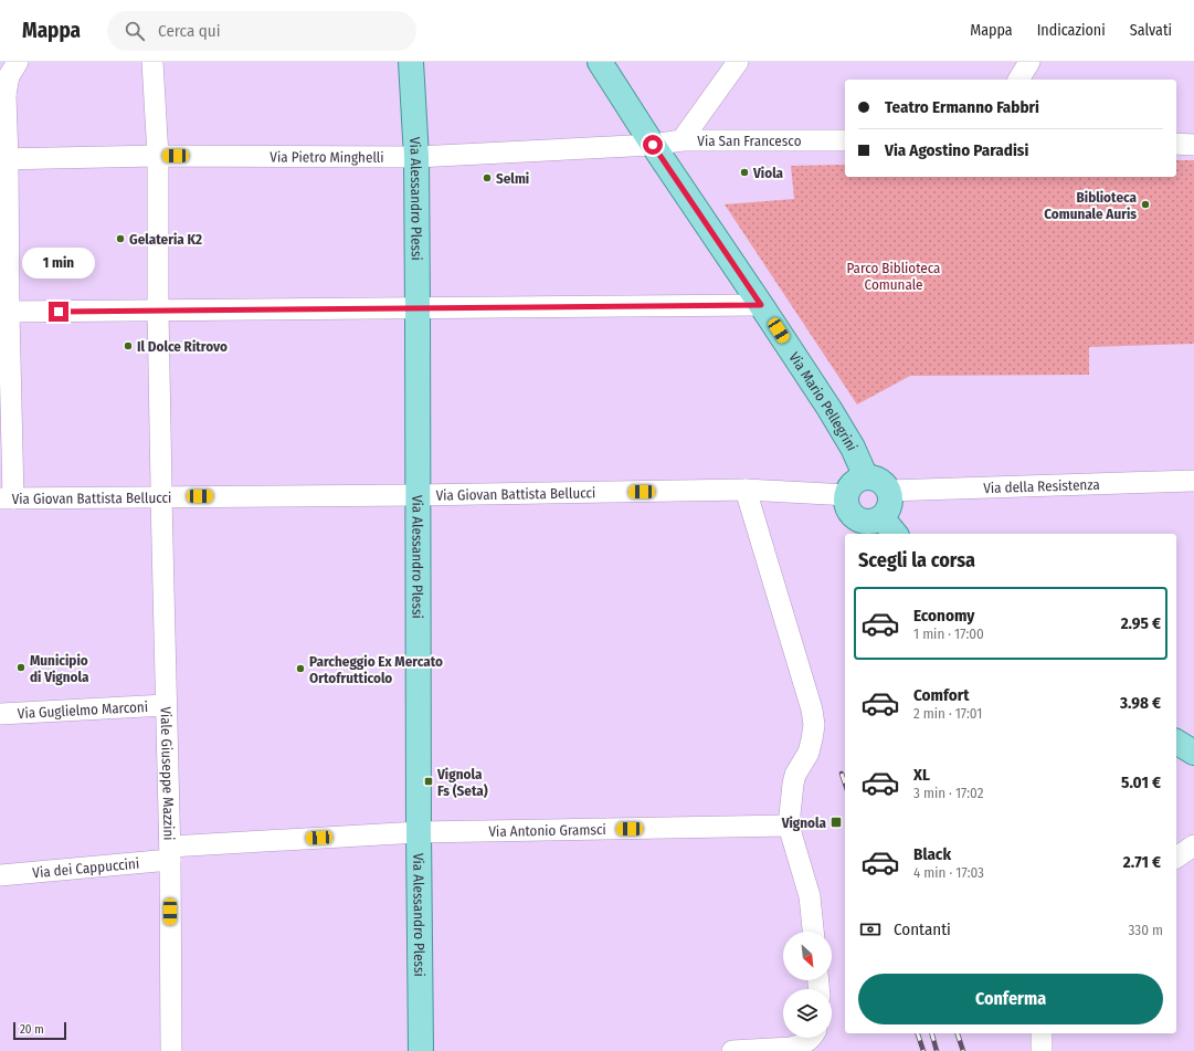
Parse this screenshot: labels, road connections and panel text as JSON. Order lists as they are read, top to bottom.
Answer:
{
  "streets": {
    "main road": ["Via Alessandro Plessi", "Via Mario Pellegrini"],
    "street": [
      "Via San Francesco",
      "Via Pietro Minghelli",
      "Via della Resistenza",
      "Via Giovan Battista Bellucci",
      "Via Guglielmo Marconi",
      "Viale Giuseppe Mazzini",
      "Via Antonio Gramsci",
      "Via dei Cappuccini"
    ]
  },
  "crossings": [
    ["Via San Francesco", "Via Pietro Minghelli"],
    ["Via San Francesco", "Via Mario Pellegrini"],
    ["Via Pietro Minghelli", "Via Alessandro Plessi"],
    ["Via Pietro Minghelli", "Via Mario Pellegrini"],
    ["Via Pietro Minghelli", "Viale Giuseppe Mazzini"],
    ["Via Alessandro Plessi", "Via Giovan Battista Bellucci"],
    ["Via Alessandro Plessi", "Via Antonio Gramsci"],
    ["Via Mario Pellegrini", "Via della Resistenza"],
    ["Via Mario Pellegrini", "Via Giovan Battista Bellucci"],
    ["Via della Resistenza", "Via Giovan Battista Bellucci"],
    ["Via Giovan Battista Bellucci", "Viale Giuseppe Mazzini"],
    ["Via Guglielmo Marconi", "Viale Giuseppe Mazzini"],
    ["Viale Giuseppe Mazzini", "Via Antonio Gramsci"],
    ["Viale Giuseppe Mazzini", "Via dei Cappuccini"],
    ["Via Antonio Gramsci", "Via dei Cappuccini"]
  ],
  "parks": ["Parco Biblioteca Comunale"],
  "places": {
    "other": [
      "Viola",
      "Selmi",
      "Biblioteca Comunale Auris",
      "Gelateria K2",
      "Il Dolce Ritrovo",
      "Municipio di Vignola",
      "Parcheggio Ex Mercato Ortofrutticolo"
    ],
    "transit": ["Vignola Fs (Seta)", "Vignola"]
  },
  "scale_bar": "20 m",
  "north": "bottom right",
  "page": {
    "header": "Mappa",
    "search": "Cerca qui",
    "nav": ["Mappa", "Indicazioni", "Salvati"],
    "banner": ["Teatro Ermanno Fabbri", "Via Agostino Paradisi"],
    "bubble": "1 min",
    "heading": "Scegli la corsa",
    "list": [
      {
        "name": "Economy",
        "note": "1 min · 17:00",
        "value": "2.95 €"
      },
      {
        "name": "Comfort",
        "note": "2 min · 17:01",
        "value": "3.98 €"
      },
      {
        "name": "XL",
        "note": "3 min · 17:02",
        "value": "5.01 €"
      },
      {
        "name": "Black",
        "note": "4 min · 17:03",
        "value": "2.71 €"
      }
    ],
    "pay": ["Contanti", "330 m"],
    "buttons": "Conferma",
    "scale": "20 m"
  }
}
